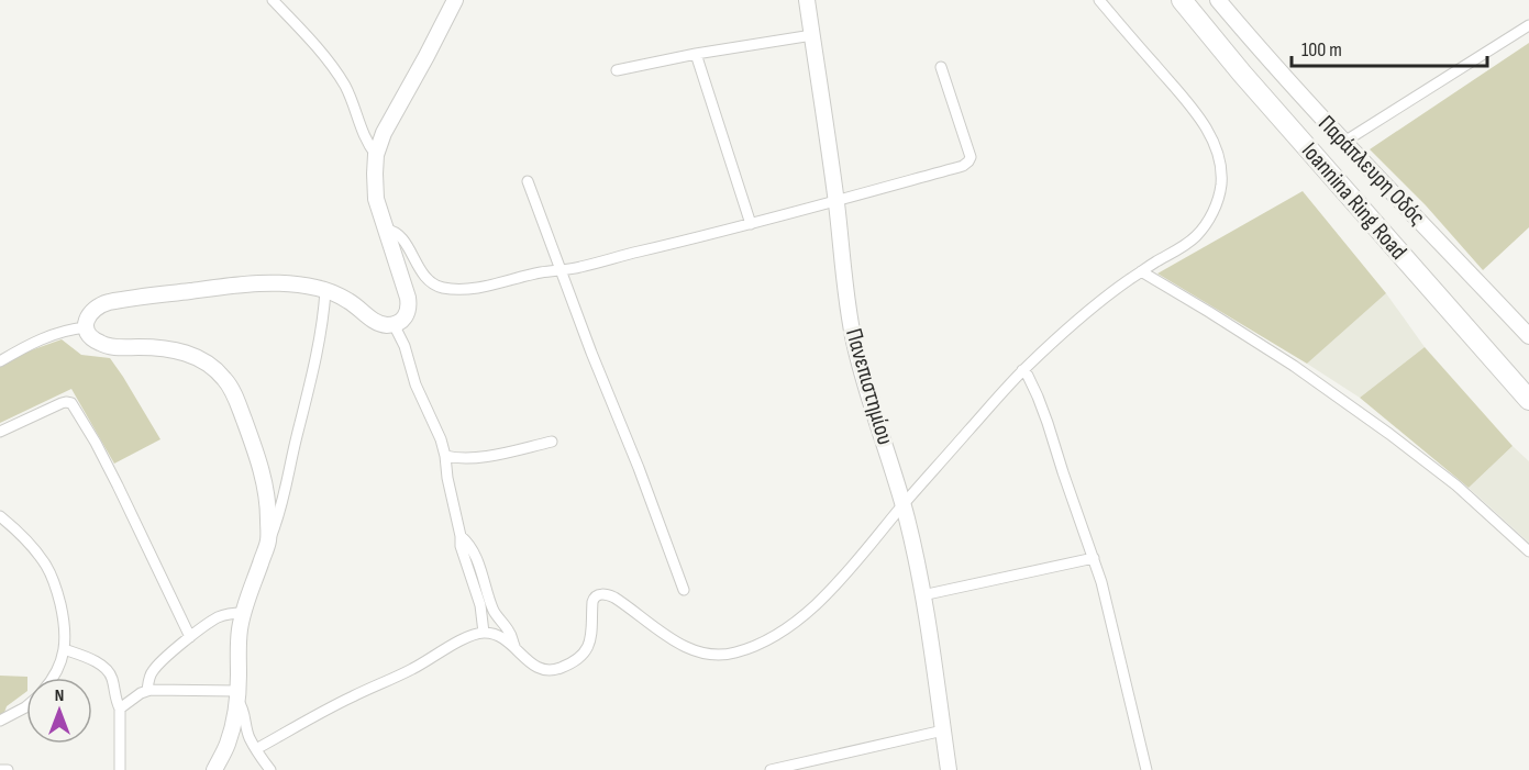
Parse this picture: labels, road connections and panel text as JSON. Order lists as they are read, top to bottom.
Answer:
{
  "streets": {
    "highway": ["Ioannina Ring Road"],
    "street": ["Παράπλευρη Οδός", "Πανεπιστημίου"]
  },
  "scale_bar": "100 m",
  "north": "top"
}
